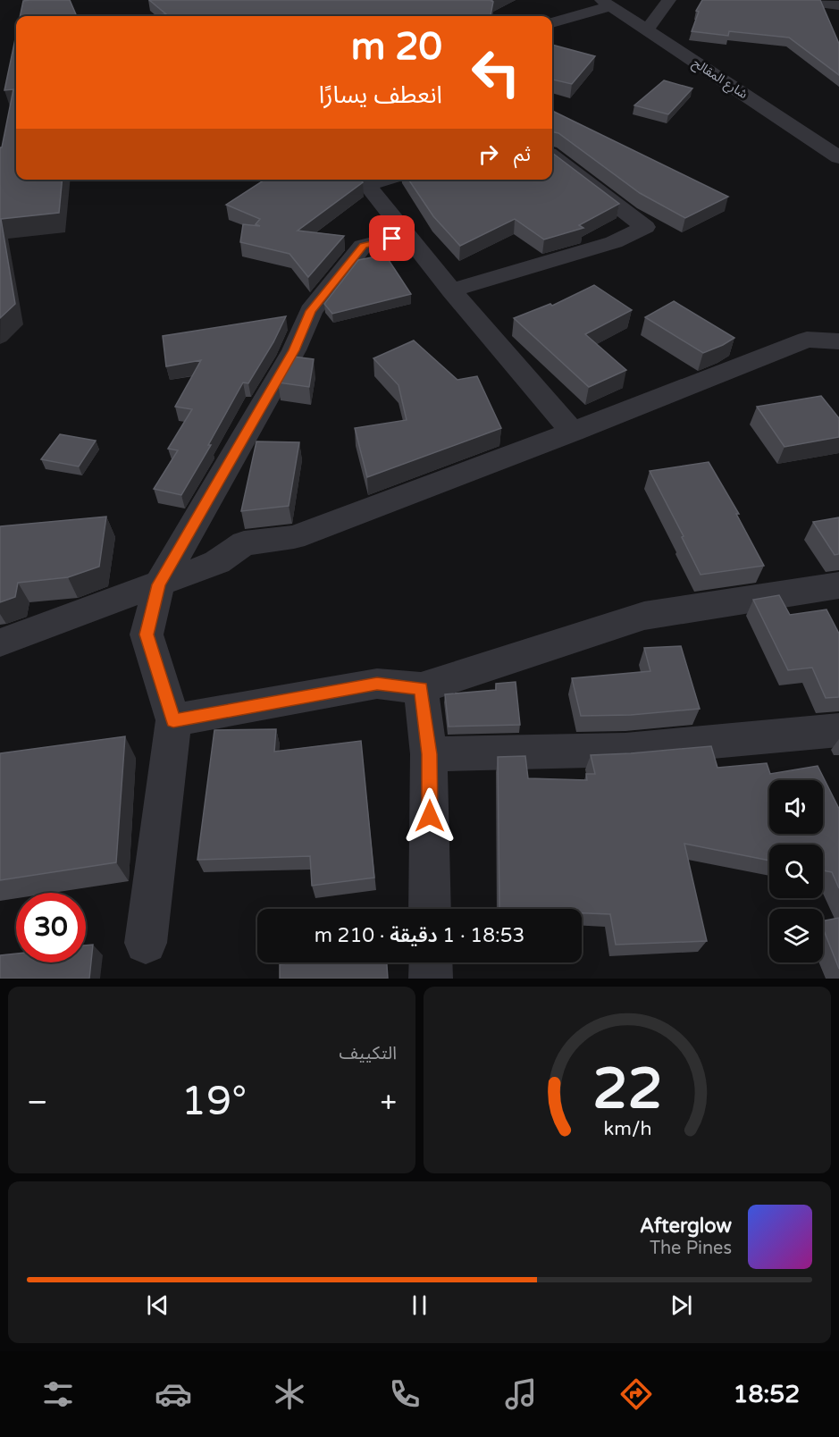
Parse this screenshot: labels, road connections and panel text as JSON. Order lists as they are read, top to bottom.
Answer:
{
  "streets": {
    "street": ["شارع المقالح"]
  },
  "page": {
    "turn": ["20 m", "انعطف يسارًا"],
    "then": "ثم",
    "limit": "30",
    "trip": "18:53 · 1 دقيقة · 210 m",
    "tile": "التكييف",
    "heat": ["−", "19°", "+"],
    "song": ["Afterglow", "The Pines"],
    "tabs": "18:52",
    "gauge": ["22", "km/h"]
  }
}
